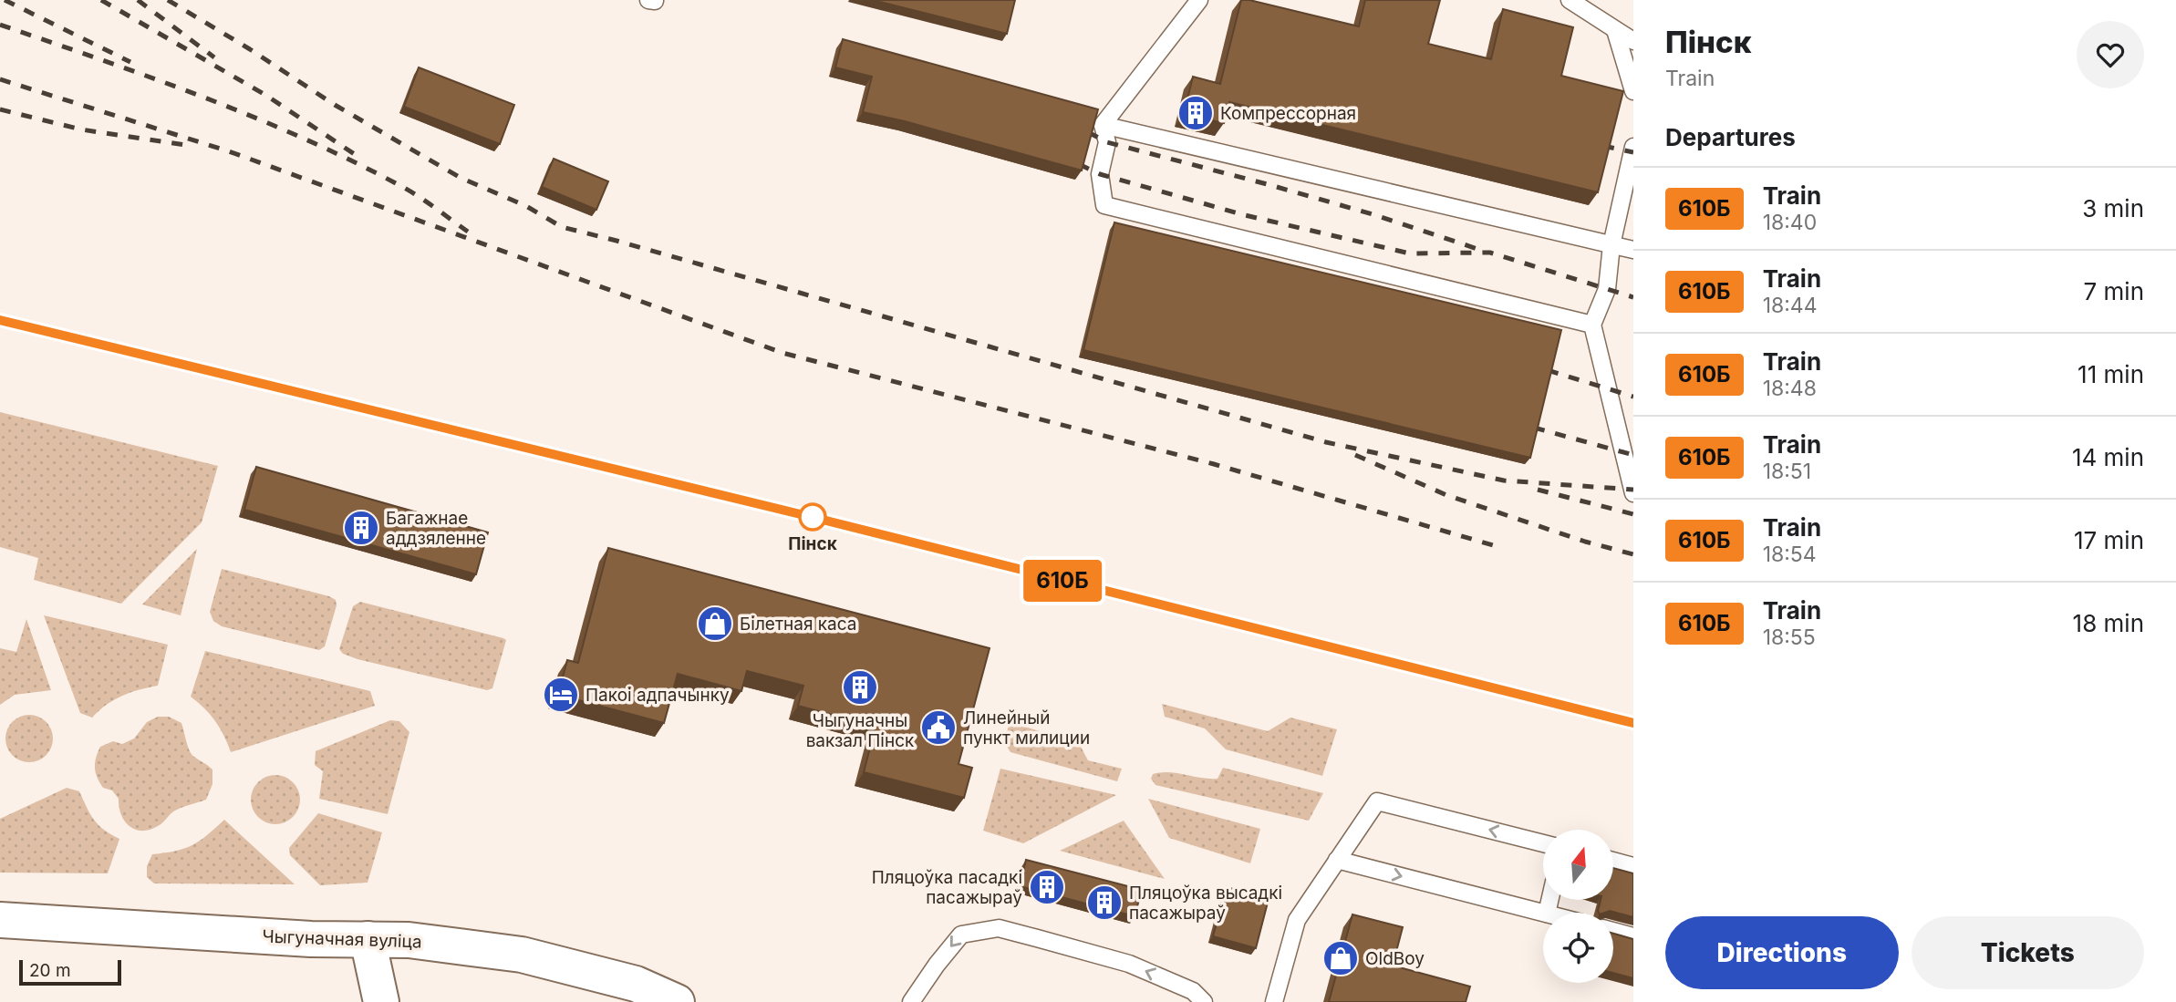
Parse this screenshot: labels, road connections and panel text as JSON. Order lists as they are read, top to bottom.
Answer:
{
  "streets": {
    "street": ["Чыгуначная вуліца"]
  },
  "places": {
    "building": [
      "Компрессорная",
      "Багажнае аддзяленне",
      "Чыгуначны вакзал Пінск",
      "Пляцоўка пасадкі пасажыраў",
      "Пляцоўка высадкі пасажыраў"
    ],
    "other": ["Пінск"],
    "shop": ["Білетная каса", "OldBoy"],
    "hotel": ["Пакоі адпачынку"],
    "public building": ["Линейный пункт милиции"]
  },
  "scale_bar": "20 m",
  "north": "top",
  "page": {
    "on_map": "610Б",
    "heading": [
      ["Пінск", "Train"],
      "Departures"
    ],
    "list": [
      {
        "mark": "610Б",
        "name": "Train",
        "note": "18:40",
        "value": "3 min"
      },
      {
        "mark": "610Б",
        "name": "Train",
        "note": "18:44",
        "value": "7 min"
      },
      {
        "mark": "610Б",
        "name": "Train",
        "note": "18:48",
        "value": "11 min"
      },
      {
        "mark": "610Б",
        "name": "Train",
        "note": "18:51",
        "value": "14 min"
      },
      {
        "mark": "610Б",
        "name": "Train",
        "note": "18:54",
        "value": "17 min"
      },
      {
        "mark": "610Б",
        "name": "Train",
        "note": "18:55",
        "value": "18 min"
      }
    ],
    "buttons": ["Directions", "Tickets"],
    "scale": "20 m"
  }
}
